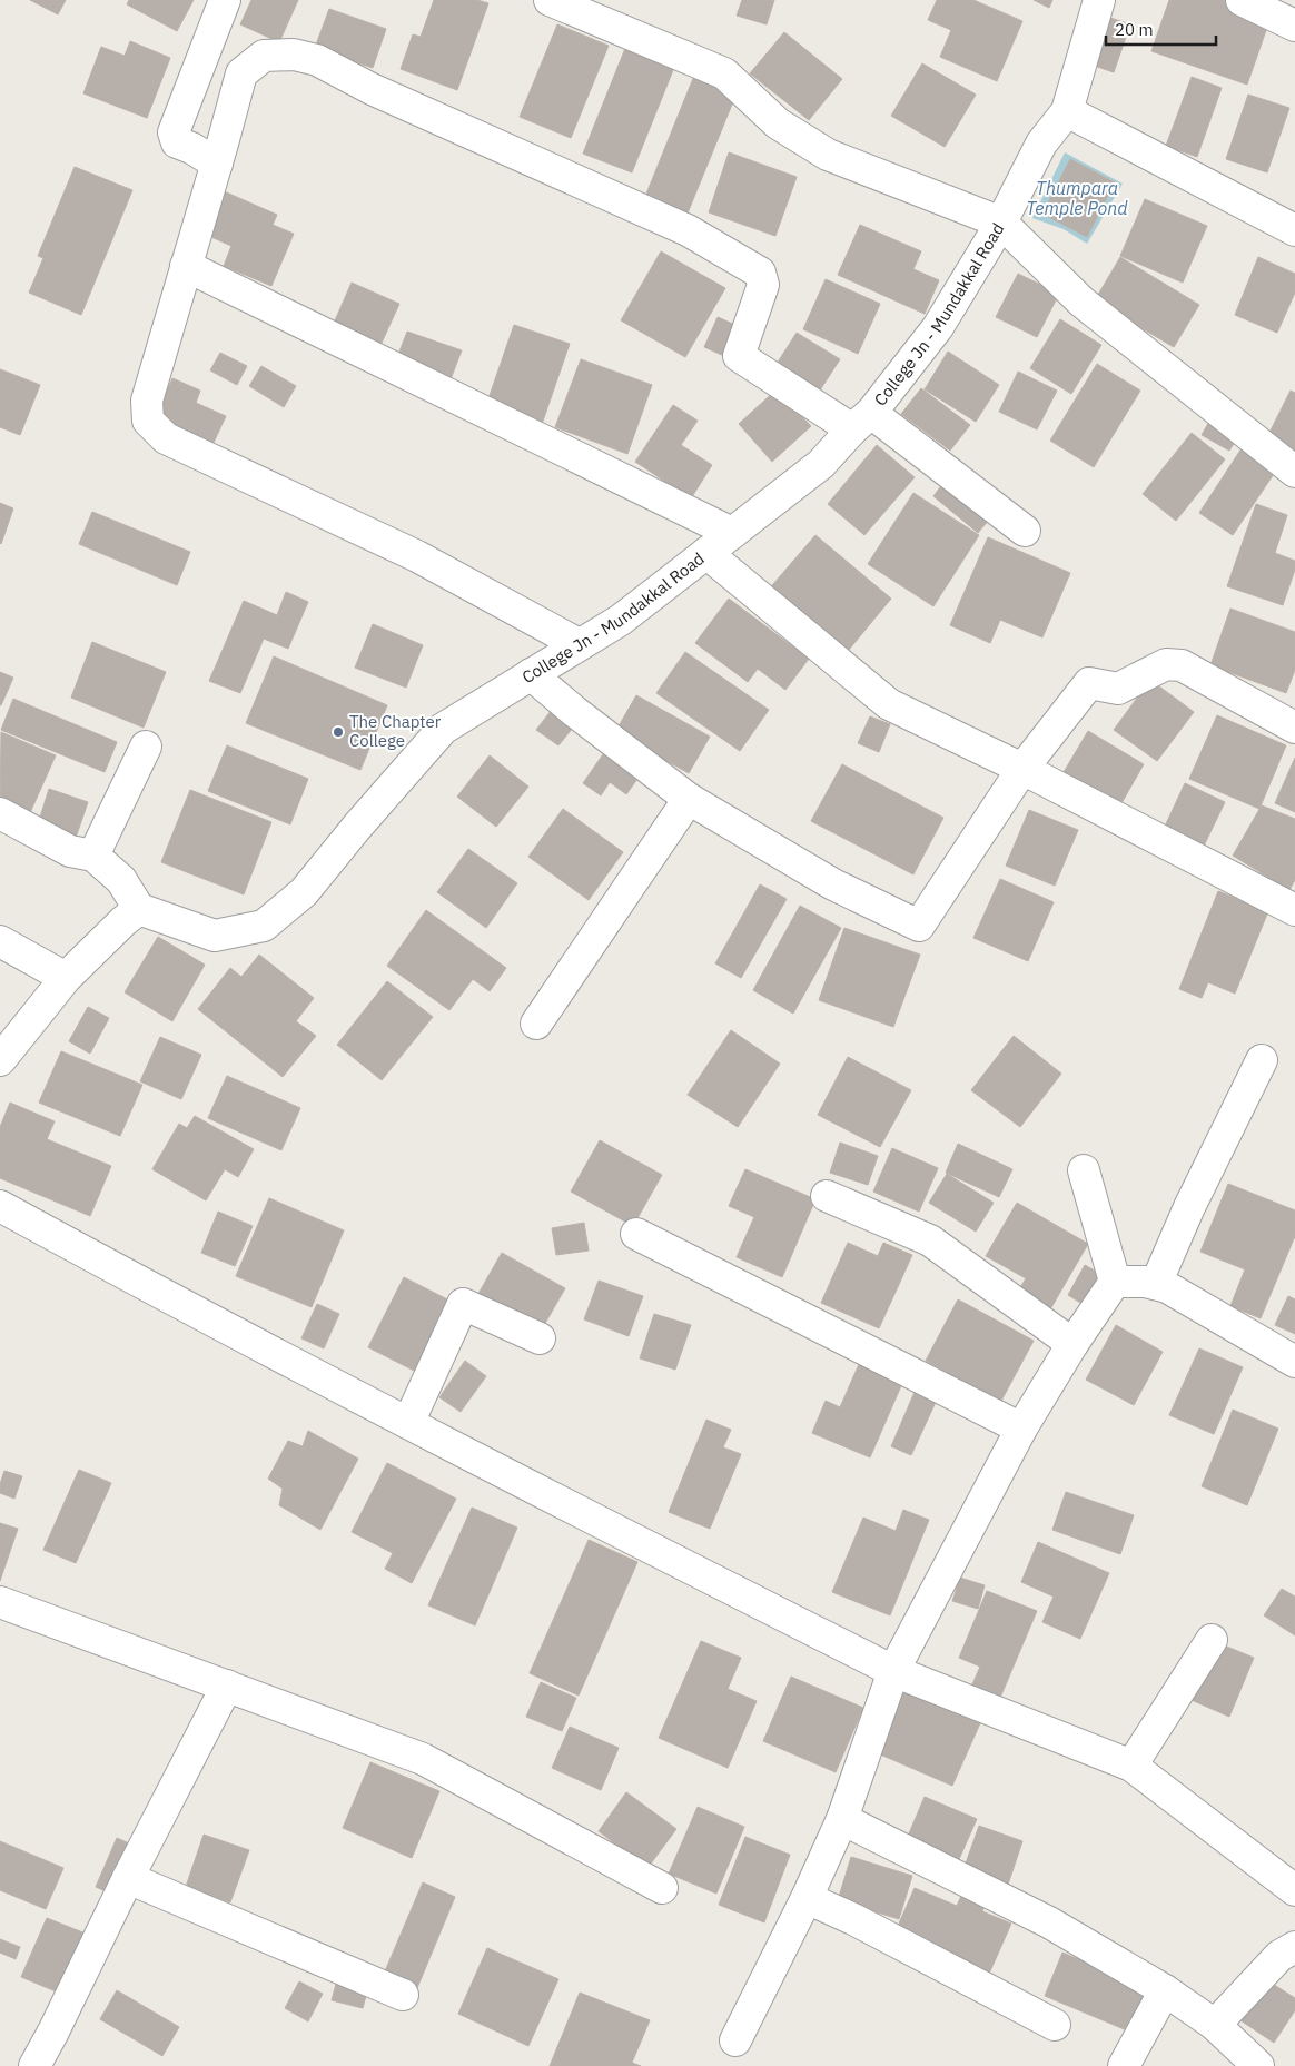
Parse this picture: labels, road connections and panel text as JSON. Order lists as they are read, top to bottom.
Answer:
{
  "streets": {
    "street": ["College Jn - Mundakkal Road"]
  },
  "water": ["Thumpara Temple Pond"],
  "places": ["The Chapter College"],
  "scale_bar": "20 m"
}
